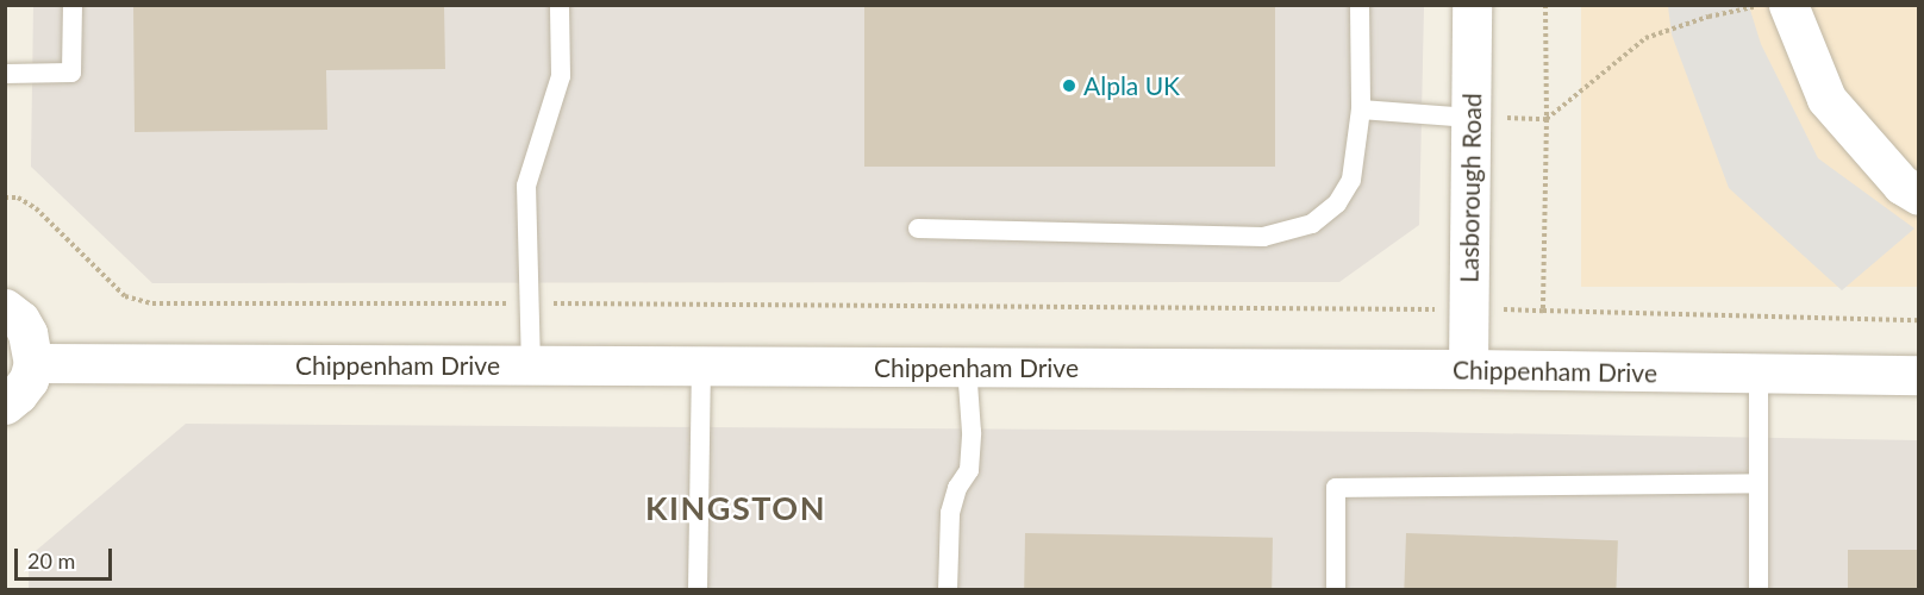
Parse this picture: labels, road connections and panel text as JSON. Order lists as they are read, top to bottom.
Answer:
{
  "streets": {
    "street": ["Lasborough Road", "Chippenham Drive"]
  },
  "crossings": [
    ["Lasborough Road", "Chippenham Drive"]
  ],
  "districts": ["KINGSTON"],
  "places": ["Alpla UK"],
  "scale_bar": "20 m"
}
